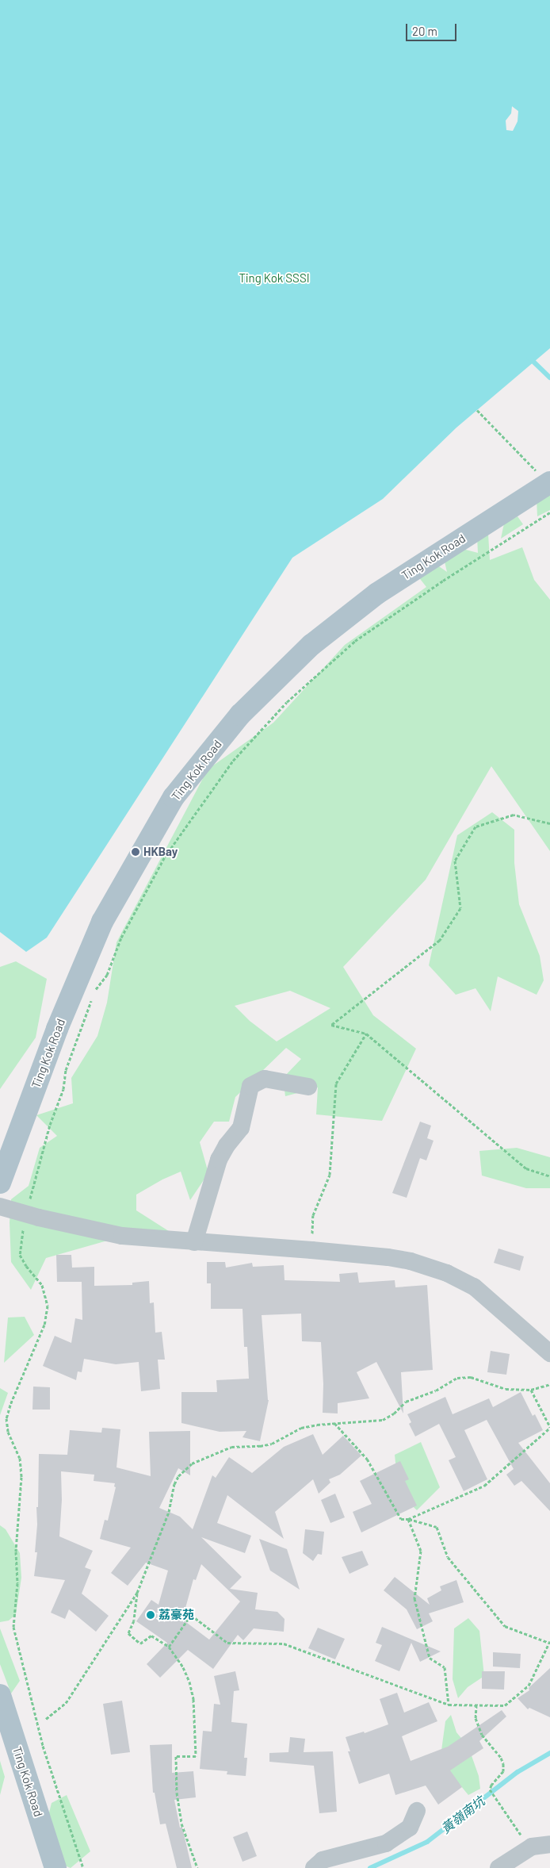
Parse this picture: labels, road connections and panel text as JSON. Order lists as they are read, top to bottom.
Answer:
{
  "streets": {
    "main road": ["Ting Kok Road"]
  },
  "water": ["黃嶺南坑"],
  "parks": ["Ting Kok SSSI"],
  "places": ["HKBay", "荔豪苑"],
  "scale_bar": "20 m"
}
